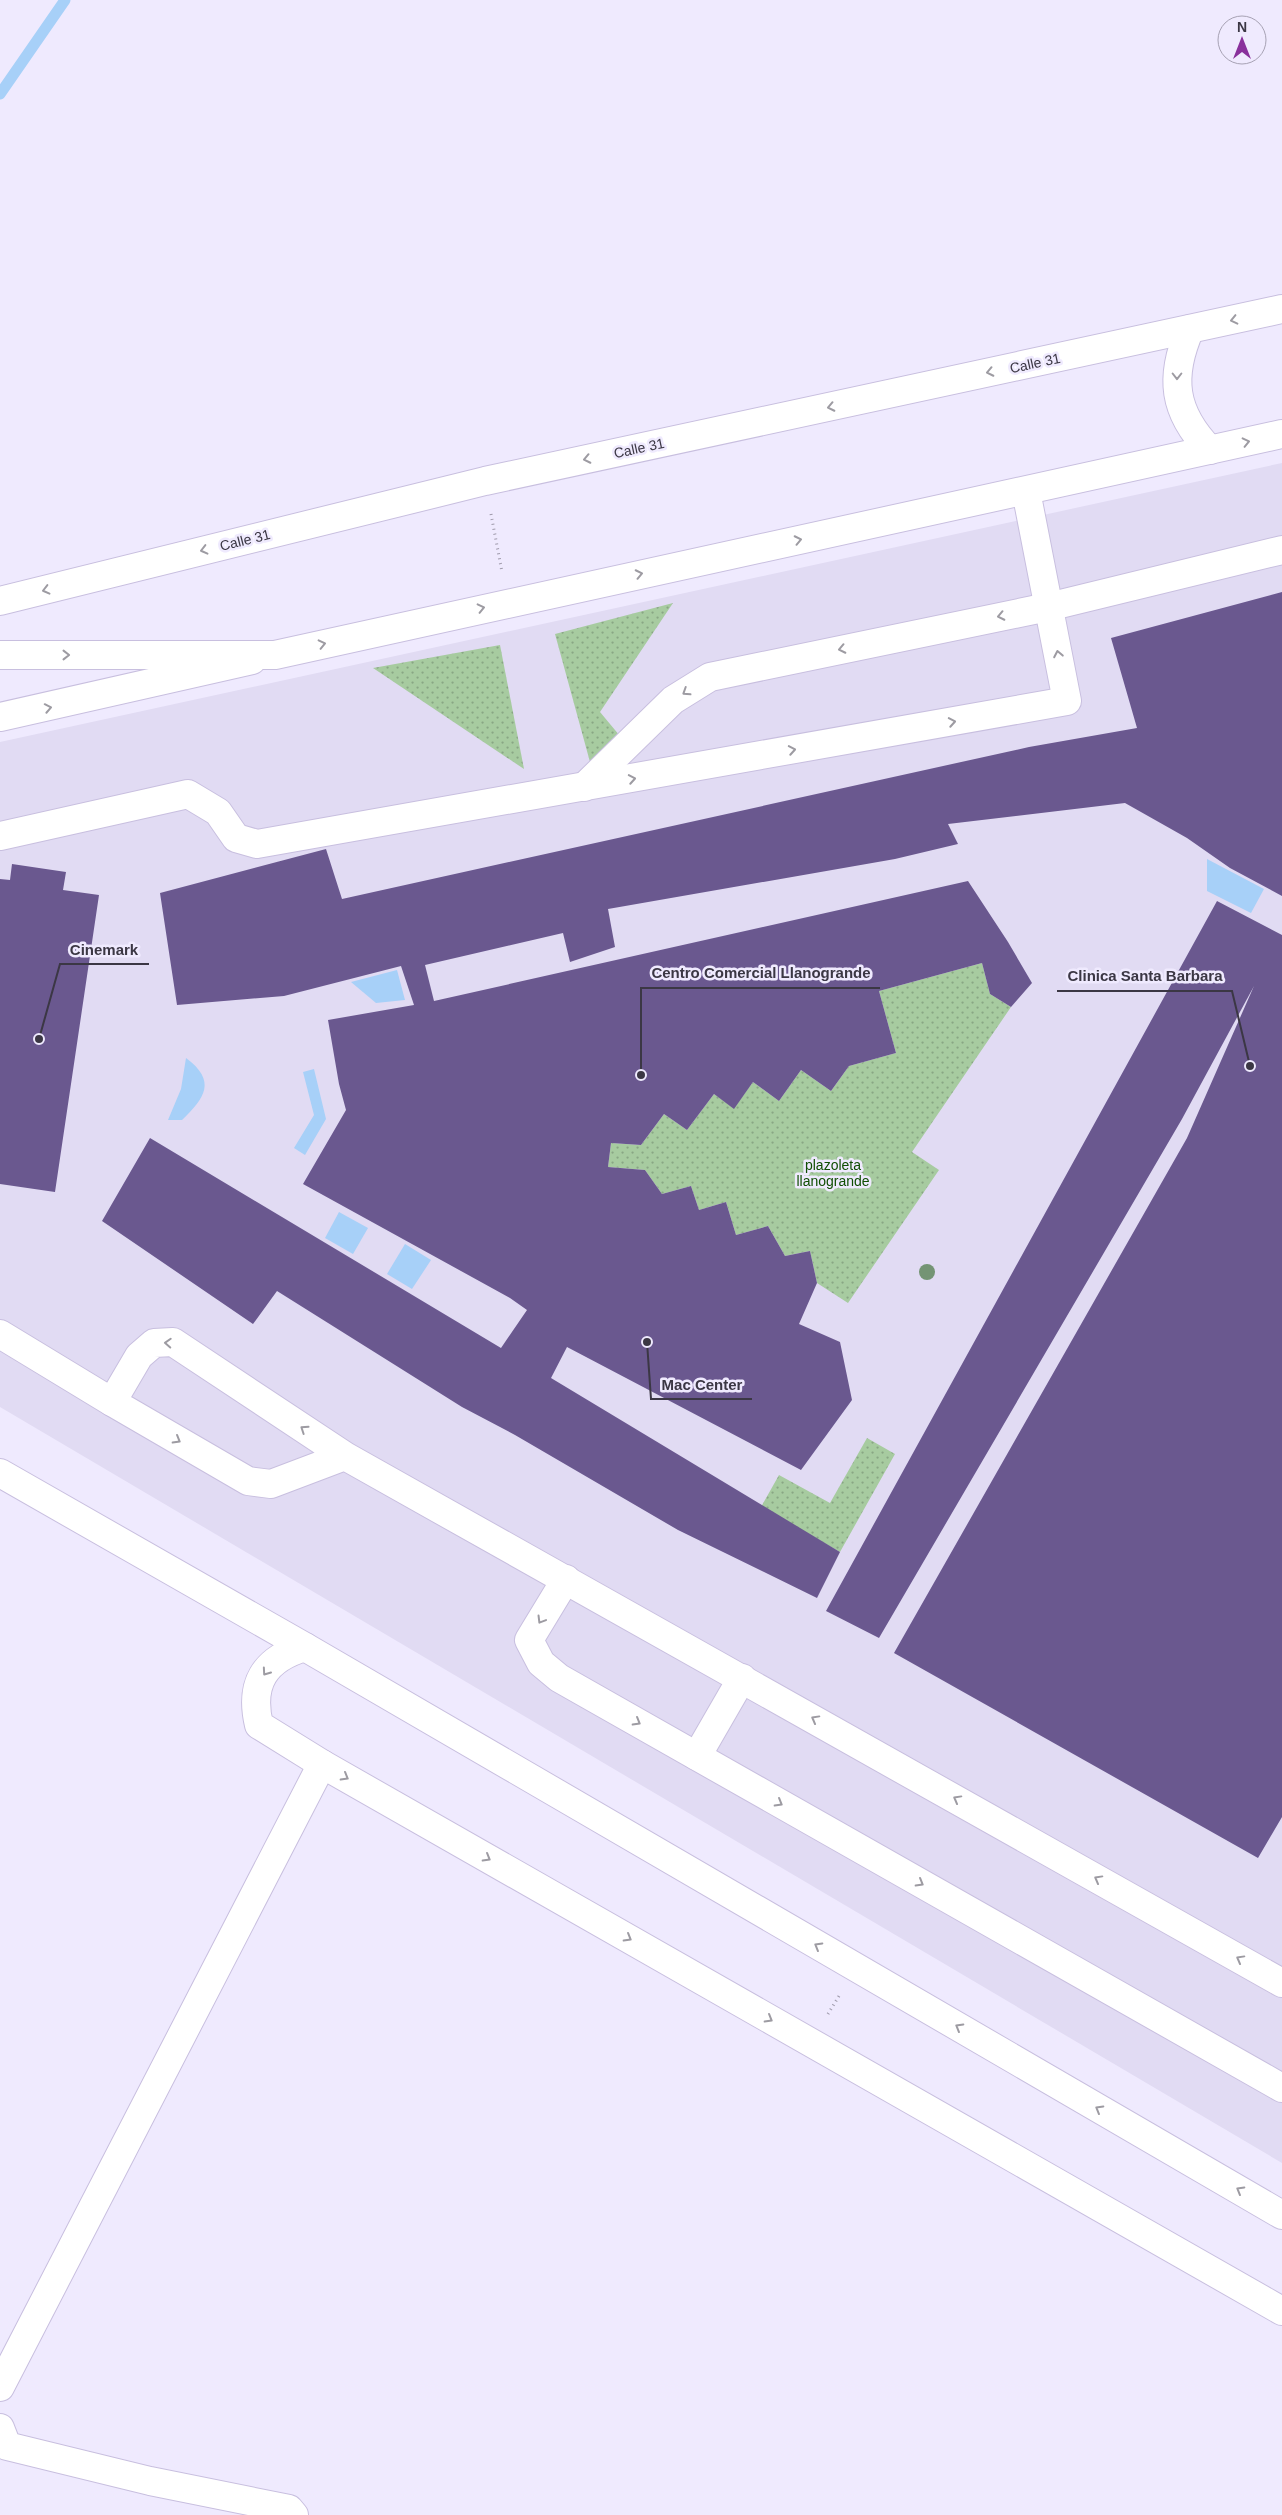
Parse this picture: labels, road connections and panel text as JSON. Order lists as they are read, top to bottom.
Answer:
{
  "streets": {
    "street": ["Calle 31"]
  },
  "parks": ["plazoleta llanogrande"],
  "places": [
    "Cinemark",
    "Clinica Santa Barbara",
    "Centro Comercial Llanogrande",
    "Mac Center"
  ],
  "north": "top"
}
